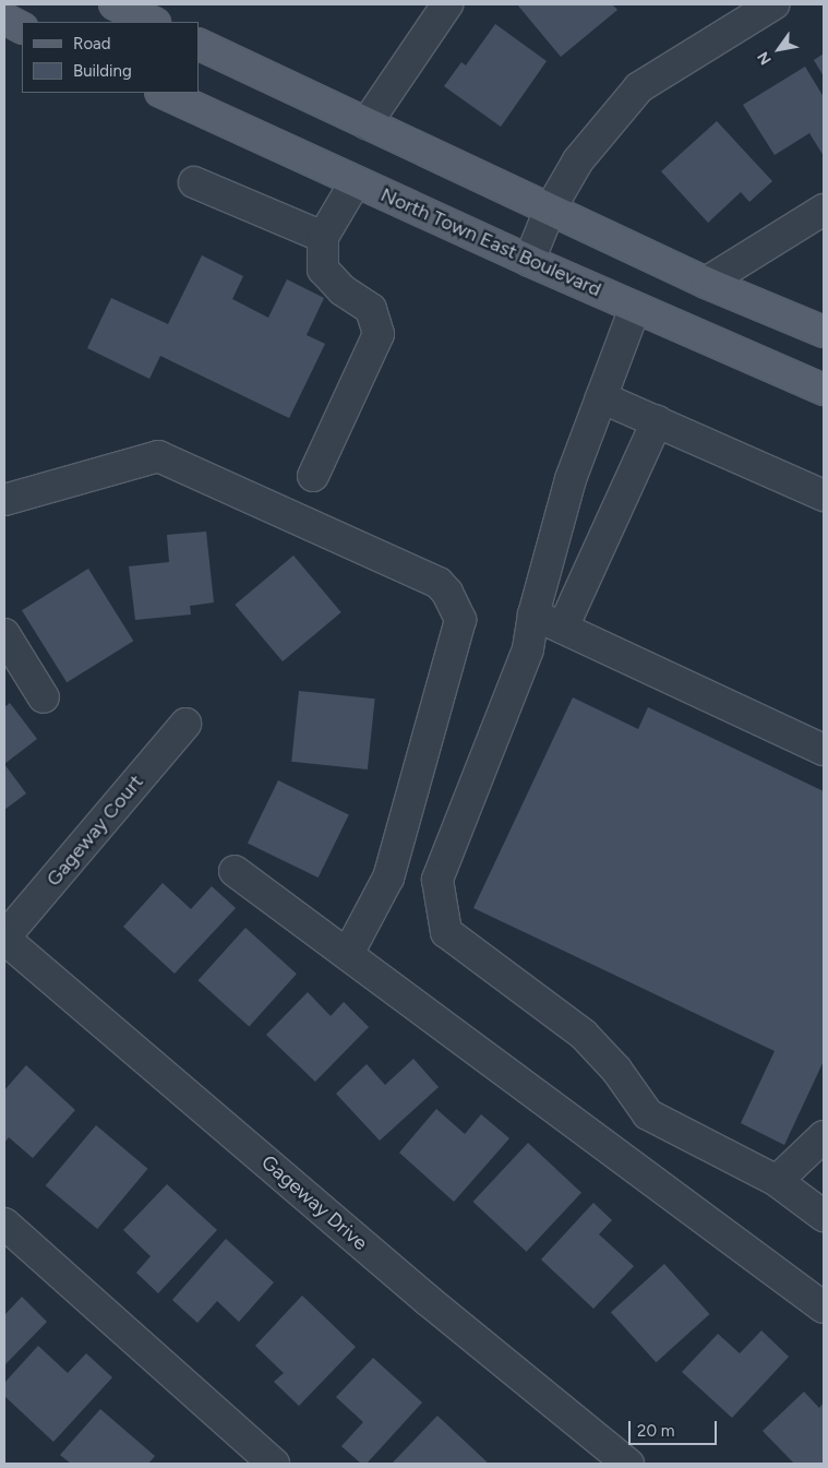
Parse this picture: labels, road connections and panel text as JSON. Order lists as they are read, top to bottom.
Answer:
{
  "streets": {
    "main road": ["North Town East Boulevard"],
    "street": ["Gageway Court", "Gageway Drive"]
  },
  "crossings": [
    ["Gageway Court", "Gageway Drive"]
  ],
  "legend": ["Road", "Building"],
  "scale_bar": "20 m",
  "north": "bottom left"
}
